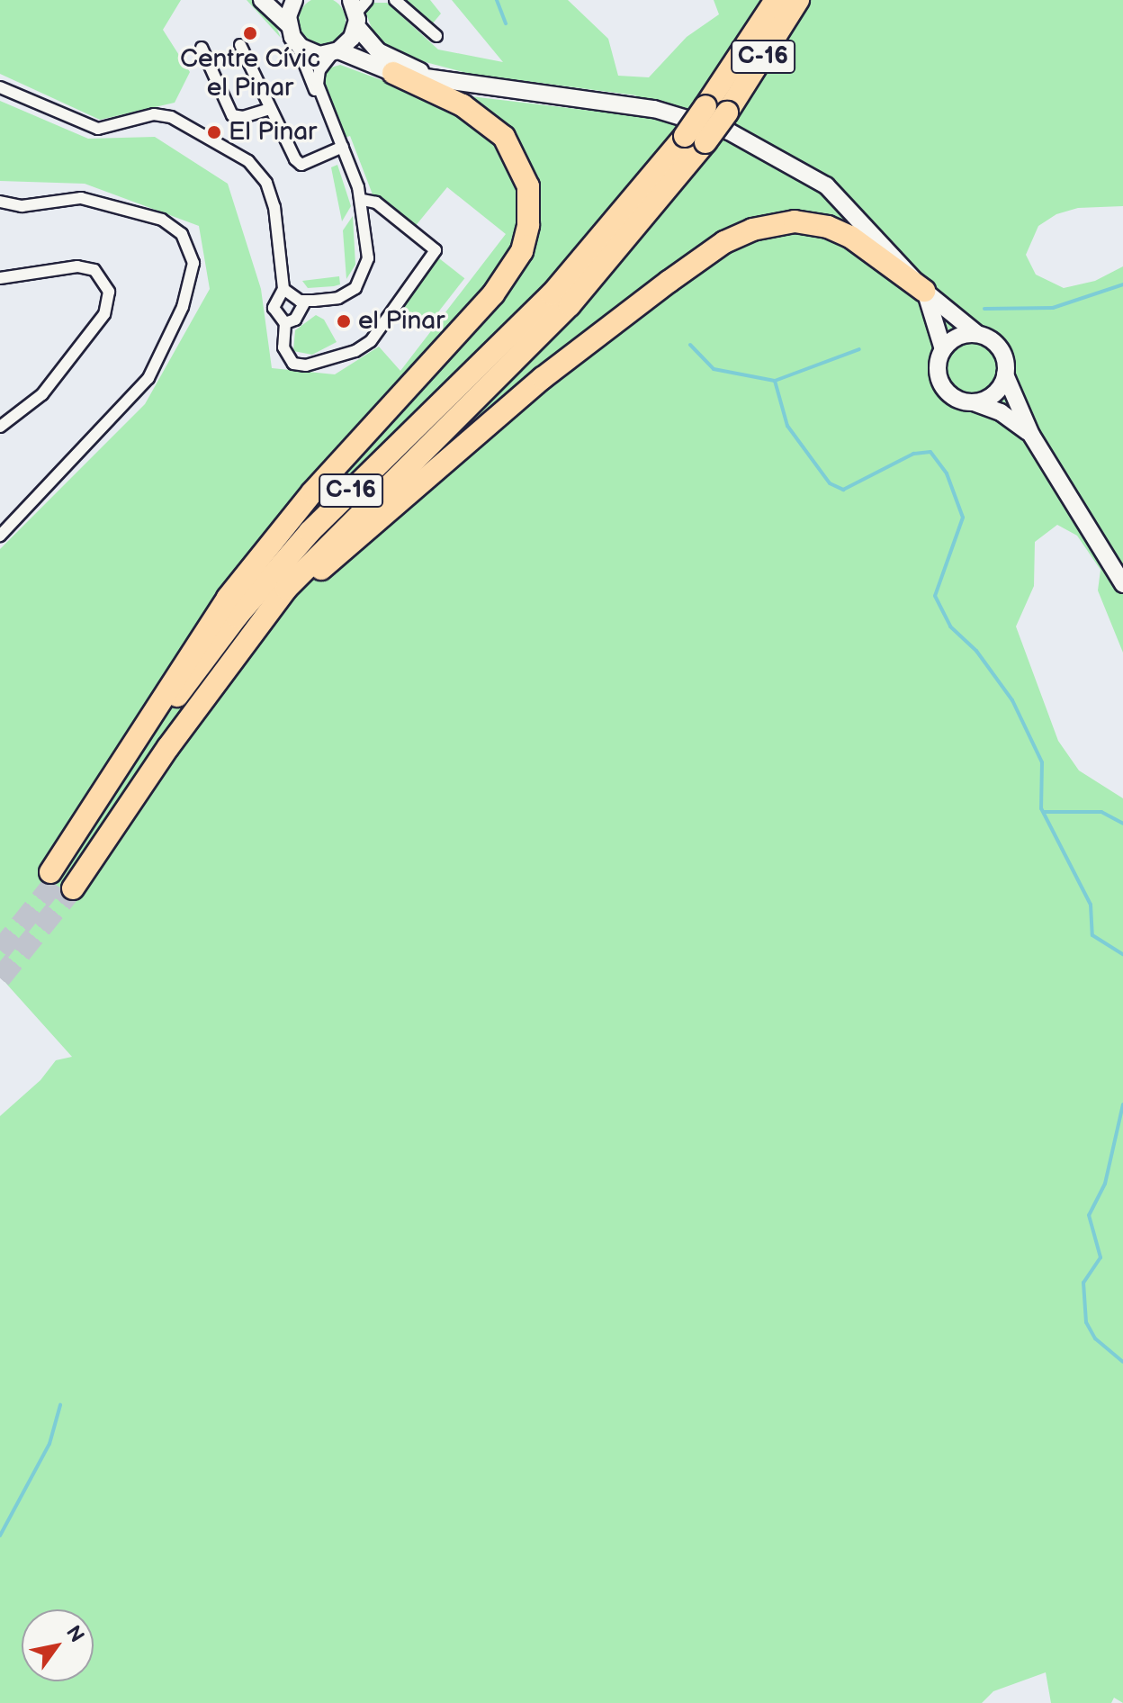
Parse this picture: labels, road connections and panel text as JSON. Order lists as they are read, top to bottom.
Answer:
{
  "streets": {
    "highway": ["C-16"]
  },
  "places": ["Centre Cívic el Pinar", "El Pinar", "el Pinar"],
  "north": "top right"
}
